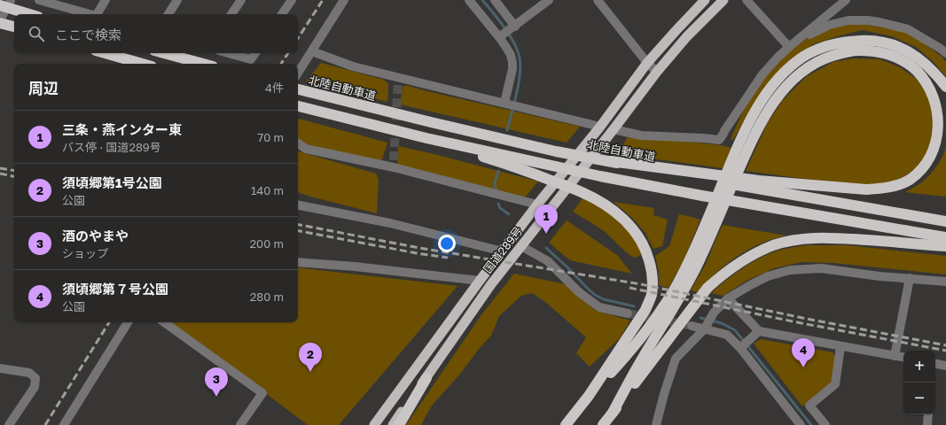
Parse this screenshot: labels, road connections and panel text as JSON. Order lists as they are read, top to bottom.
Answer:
{
  "streets": {
    "highway": ["北陸自動車道", "国道289号"]
  },
  "page": {
    "search": "ここで検索",
    "heading": ["周辺", "4件"],
    "list": [
      {
        "mark": "1",
        "name": "三条・燕インター東",
        "note": "バス停 · 国道289号",
        "value": "70 m"
      },
      {
        "mark": "2",
        "name": "須頃郷第1号公園",
        "note": "公園",
        "value": "140 m"
      },
      {
        "mark": "3",
        "name": "酒のやまや",
        "note": "ショップ",
        "value": "200 m"
      },
      {
        "mark": "4",
        "name": "須頃郷第７号公園",
        "note": "公園",
        "value": "280 m"
      }
    ],
    "pins": [
      "1",
      "4",
      "2",
      "3"
    ],
    "map_buttons": ["+", "−"]
  }
}
